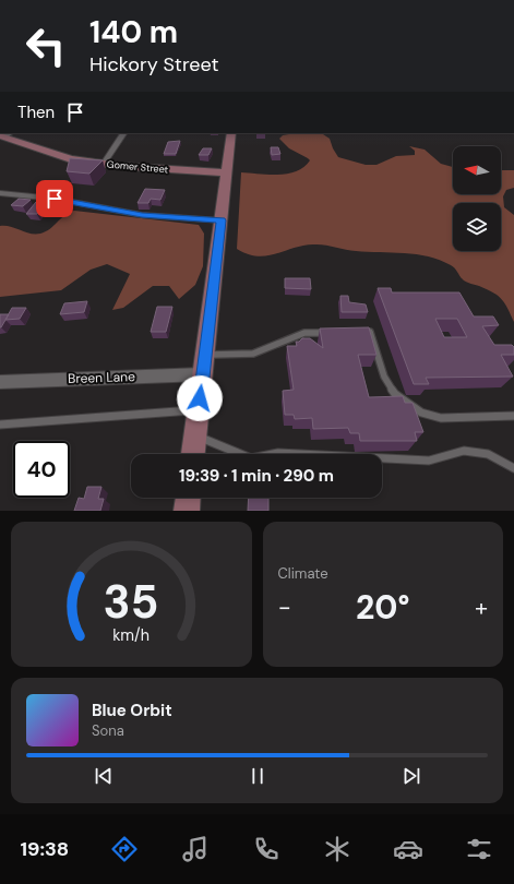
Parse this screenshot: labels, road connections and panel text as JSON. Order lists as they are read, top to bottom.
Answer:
{
  "streets": {
    "street": ["Gomer Street", "Breen Lane"]
  },
  "north": "left",
  "page": {
    "turn": ["140 m", "Hickory Street"],
    "then": "Then",
    "limit": "40",
    "trip": "19:39 · 1 min · 290 m",
    "tile": "Climate",
    "heat": ["−", "20°", "+"],
    "song": ["Blue Orbit", "Sona"],
    "tabs": "19:38",
    "gauge": ["35", "km/h"]
  }
}
